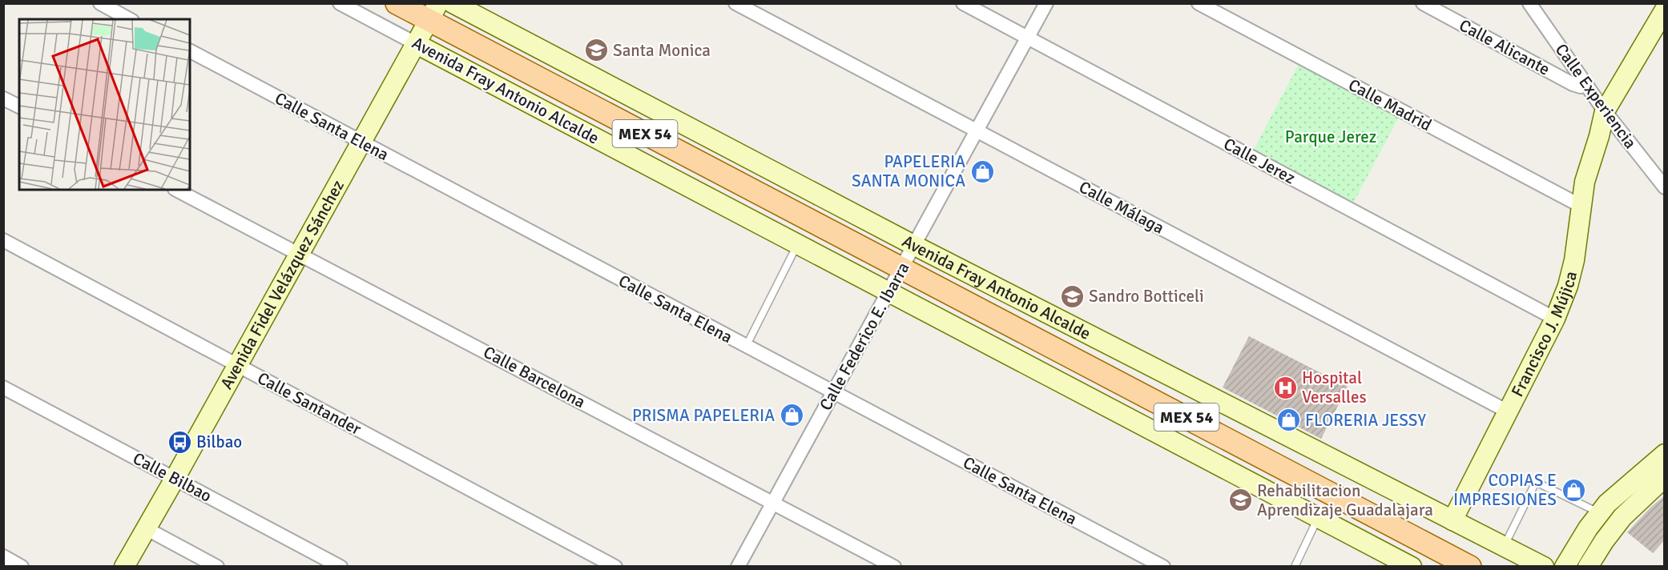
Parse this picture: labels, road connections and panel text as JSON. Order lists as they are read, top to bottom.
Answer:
{
  "streets": {
    "main road": ["Avenida Fray Antonio Alcalde", "MEX 54"],
    "street": [
      "Calle Alicante",
      "Calle Experiencia",
      "Calle Madrid",
      "Calle Santa Elena",
      "Calle Jerez",
      "Calle Málaga",
      "Avenida Fidel Velázquez Sánchez",
      "Francisco J. Mújica",
      "Calle Federico E. Ibarra",
      "Calle Barcelona",
      "Calle Santander",
      "Calle Bilbao"
    ]
  },
  "crossings": [
    ["Calle Alicante", "Calle Experiencia"],
    ["Avenida Fray Antonio Alcalde", "Avenida Fidel Velázquez Sánchez"],
    ["Avenida Fray Antonio Alcalde", "Francisco J. Mújica"],
    ["Avenida Fray Antonio Alcalde", "Calle Federico E. Ibarra"],
    ["Calle Experiencia", "Francisco J. Mújica"],
    ["Calle Madrid", "Francisco J. Mújica"],
    ["Calle Santa Elena", "Avenida Fidel Velázquez Sánchez"],
    ["Calle Santa Elena", "Calle Federico E. Ibarra"],
    ["Calle Jerez", "Francisco J. Mújica"],
    ["Calle Jerez", "Calle Federico E. Ibarra"],
    ["Calle Málaga", "Francisco J. Mújica"],
    ["Calle Málaga", "Calle Federico E. Ibarra"],
    ["Avenida Fidel Velázquez Sánchez", "Calle Barcelona"],
    ["Avenida Fidel Velázquez Sánchez", "Calle Santander"],
    ["Avenida Fidel Velázquez Sánchez", "Calle Bilbao"],
    ["Calle Federico E. Ibarra", "Calle Barcelona"]
  ],
  "parks": ["Parque Jerez"],
  "places": {
    "school or university": ["Santa Monica", "Sandro Botticeli", "Rehabilitacion Aprendizaje Guadalajara"],
    "shop": [
      "PAPELERIA SANTA MONICA",
      "PRISMA PAPELERIA",
      "FLORERIA JESSY",
      "COPIAS E IMPRESIONES"
    ],
    "hospital": ["Hospital Versalles"],
    "bus stop": ["Bilbao"]
  }
}
